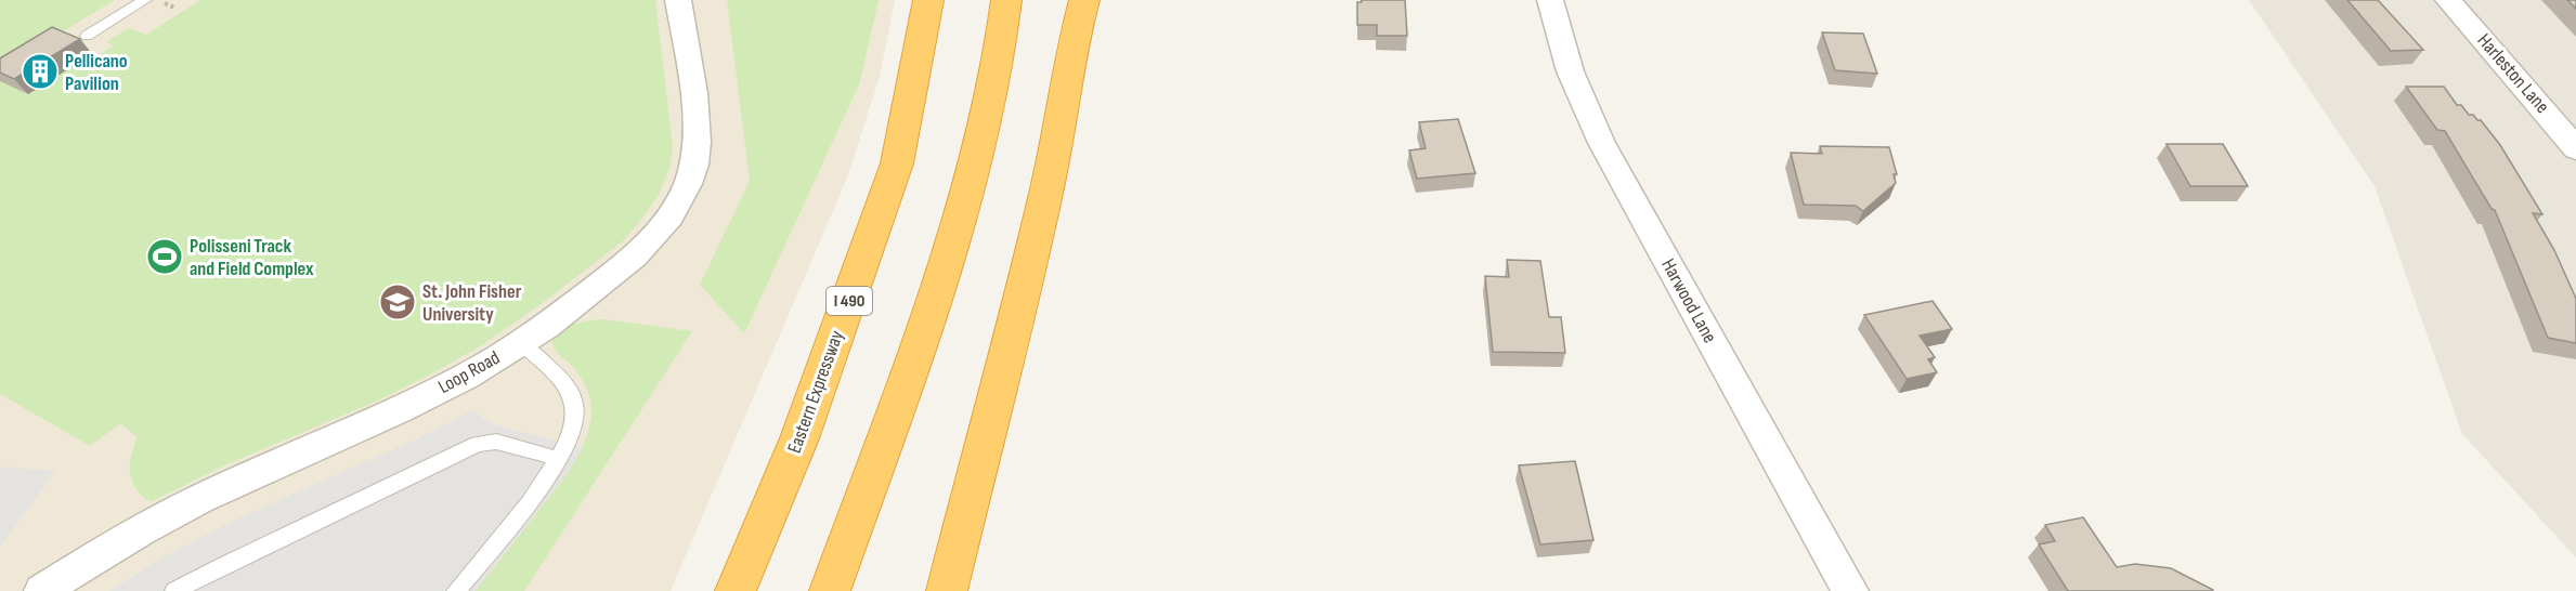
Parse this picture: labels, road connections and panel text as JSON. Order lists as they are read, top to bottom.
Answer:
{
  "streets": {
    "highway": ["I 490", "Eastern Expressway"],
    "street": ["Harleston Lane", "Harwood Lane", "Loop Road"]
  },
  "places": {
    "building": ["Pellicano Pavilion"],
    "sports": ["Polisseni Track and Field Complex"],
    "school or university": ["St. John Fisher University"]
  }
}
